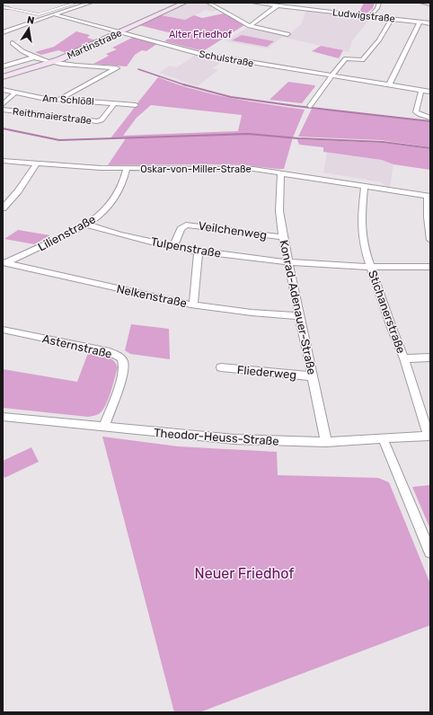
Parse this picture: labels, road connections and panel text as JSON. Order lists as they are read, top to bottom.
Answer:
{
  "streets": {
    "main road": ["Martinstraße"],
    "street": [
      "Ludwigstraße",
      "Schulstraße",
      "Am Schlößl",
      "Reithmaierstraße",
      "Oskar-von-Miller-Straße",
      "Veilchenweg",
      "Lilienstraße",
      "Tulpenstraße",
      "Nelkenstraße",
      "Konrad-Adenauer-Straße",
      "Stichanerstraße",
      "Asternstraße",
      "Fliederweg",
      "Theodor-Heuss-Straße"
    ]
  },
  "crossings": [
    ["Martinstraße", "Schulstraße"],
    ["Am Schlößl", "Reithmaierstraße"],
    ["Oskar-von-Miller-Straße", "Lilienstraße"],
    ["Oskar-von-Miller-Straße", "Konrad-Adenauer-Straße"],
    ["Oskar-von-Miller-Straße", "Stichanerstraße"],
    ["Veilchenweg", "Tulpenstraße"],
    ["Veilchenweg", "Konrad-Adenauer-Straße"],
    ["Lilienstraße", "Tulpenstraße"],
    ["Lilienstraße", "Nelkenstraße"],
    ["Tulpenstraße", "Konrad-Adenauer-Straße"],
    ["Tulpenstraße", "Stichanerstraße"],
    ["Nelkenstraße", "Konrad-Adenauer-Straße"],
    ["Konrad-Adenauer-Straße", "Fliederweg"],
    ["Konrad-Adenauer-Straße", "Theodor-Heuss-Straße"],
    ["Stichanerstraße", "Theodor-Heuss-Straße"],
    ["Asternstraße", "Theodor-Heuss-Straße"]
  ],
  "parks": ["Alter Friedhof", "Neuer Friedhof"],
  "north": "top"
}
